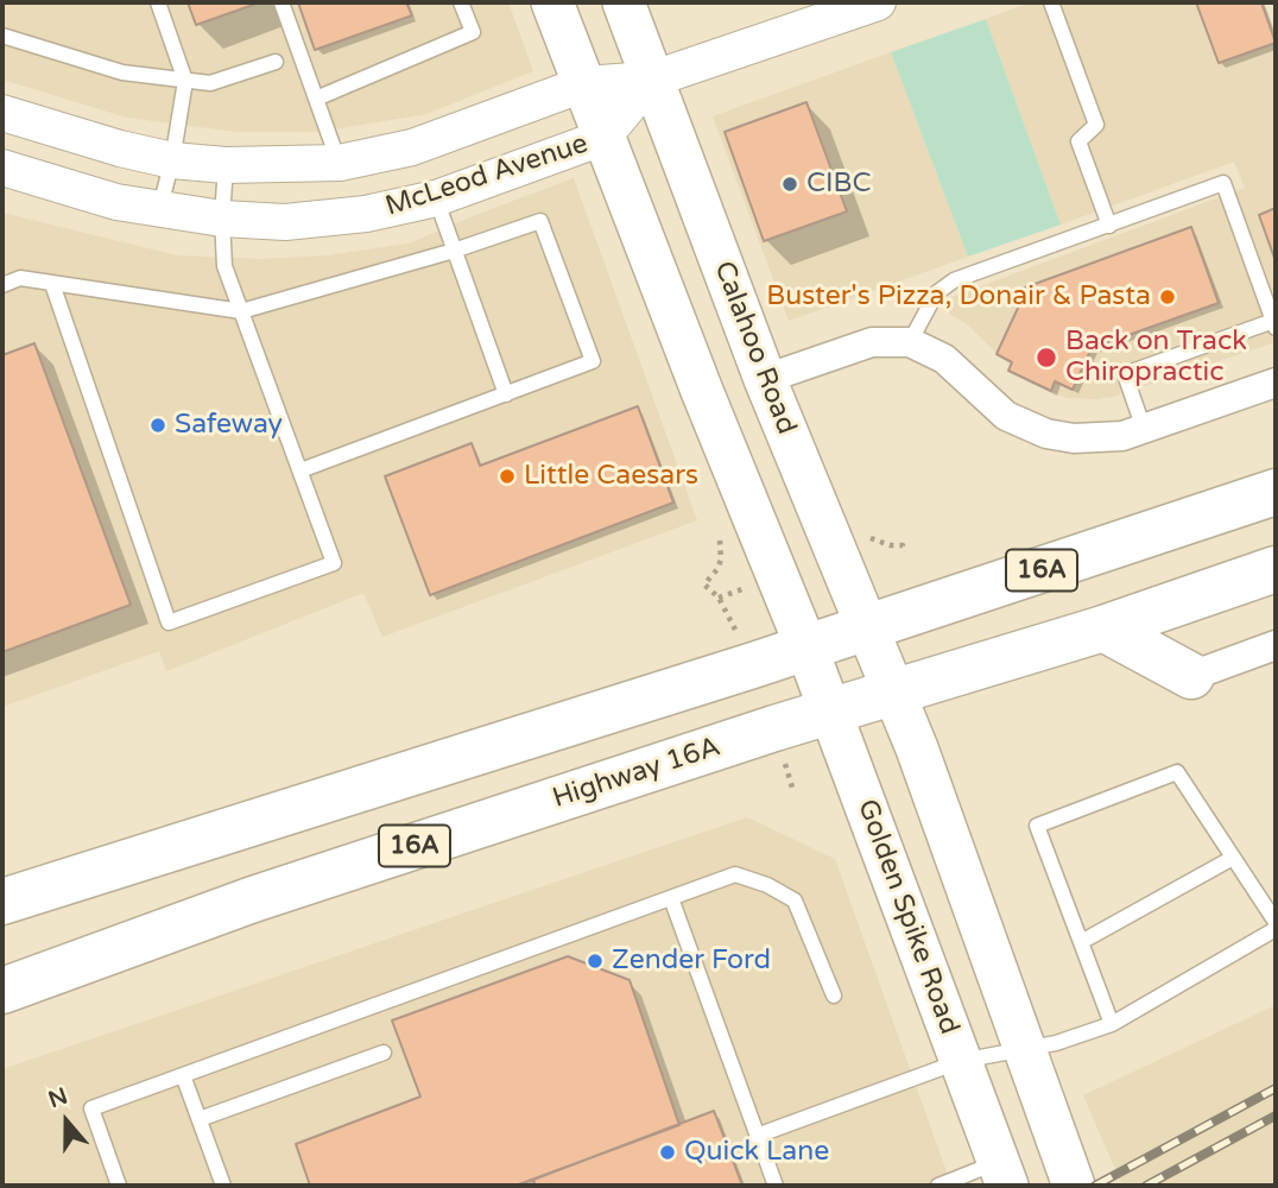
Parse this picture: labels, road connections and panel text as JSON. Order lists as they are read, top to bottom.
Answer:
{
  "streets": {
    "main road": [
      "Calahoo Road",
      "16A",
      "Highway 16A",
      "Golden Spike Road"
    ],
    "street": ["McLeod Avenue"]
  },
  "crossings": [
    ["McLeod Avenue", "Calahoo Road"],
    ["Calahoo Road", "16A"],
    ["Calahoo Road", "Highway 16A"],
    ["16A", "Golden Spike Road"],
    ["Highway 16A", "Golden Spike Road"]
  ],
  "places": [
    "CIBC",
    "Buster's Pizza, Donair & Pasta",
    "Back on Track Chiropractic",
    "Safeway",
    "Little Caesars",
    "Zender Ford",
    "Quick Lane"
  ],
  "north": "top"
}
